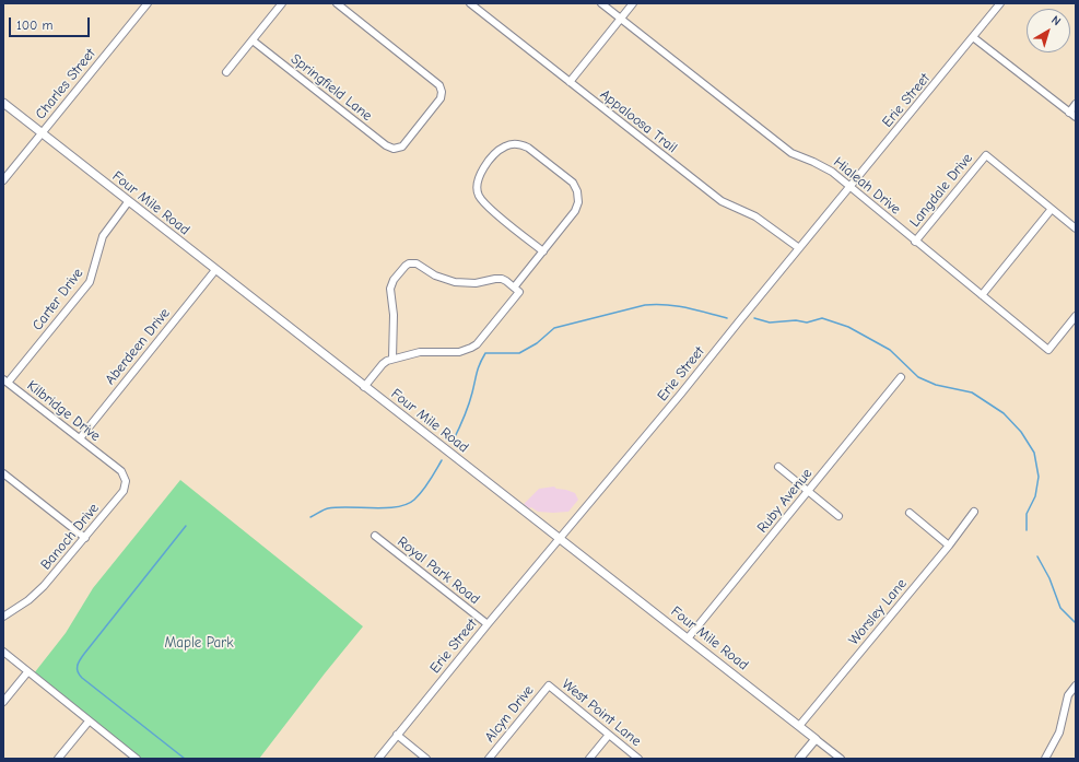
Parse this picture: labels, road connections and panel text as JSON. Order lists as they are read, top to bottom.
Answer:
{
  "streets": {
    "main road": ["Four Mile Road"],
    "street": [
      "Charles Street",
      "Springfield Lane",
      "Erie Street",
      "Appaloosa Trail",
      "Hialeah Drive",
      "Langdale Drive",
      "Carter Drive",
      "Aberdeen Drive",
      "Kilbridge Drive",
      "Ruby Avenue",
      "Banoch Drive",
      "Royal Park Road",
      "Worsley Lane",
      "West Point Lane",
      "Alcyn Drive"
    ]
  },
  "crossings": [
    ["Charles Street", "Four Mile Road"],
    ["Erie Street", "Appaloosa Trail"],
    ["Erie Street", "Hialeah Drive"],
    ["Erie Street", "Four Mile Road"],
    ["Erie Street", "Royal Park Road"],
    ["Hialeah Drive", "Langdale Drive"],
    ["Four Mile Road", "Carter Drive"],
    ["Four Mile Road", "Aberdeen Drive"],
    ["Four Mile Road", "Ruby Avenue"],
    ["Four Mile Road", "Worsley Lane"],
    ["Carter Drive", "Kilbridge Drive"],
    ["Aberdeen Drive", "Kilbridge Drive"],
    ["Kilbridge Drive", "Banoch Drive"],
    ["West Point Lane", "Alcyn Drive"]
  ],
  "parks": ["Maple Park"],
  "scale_bar": "100 m",
  "north": "top right"
}
